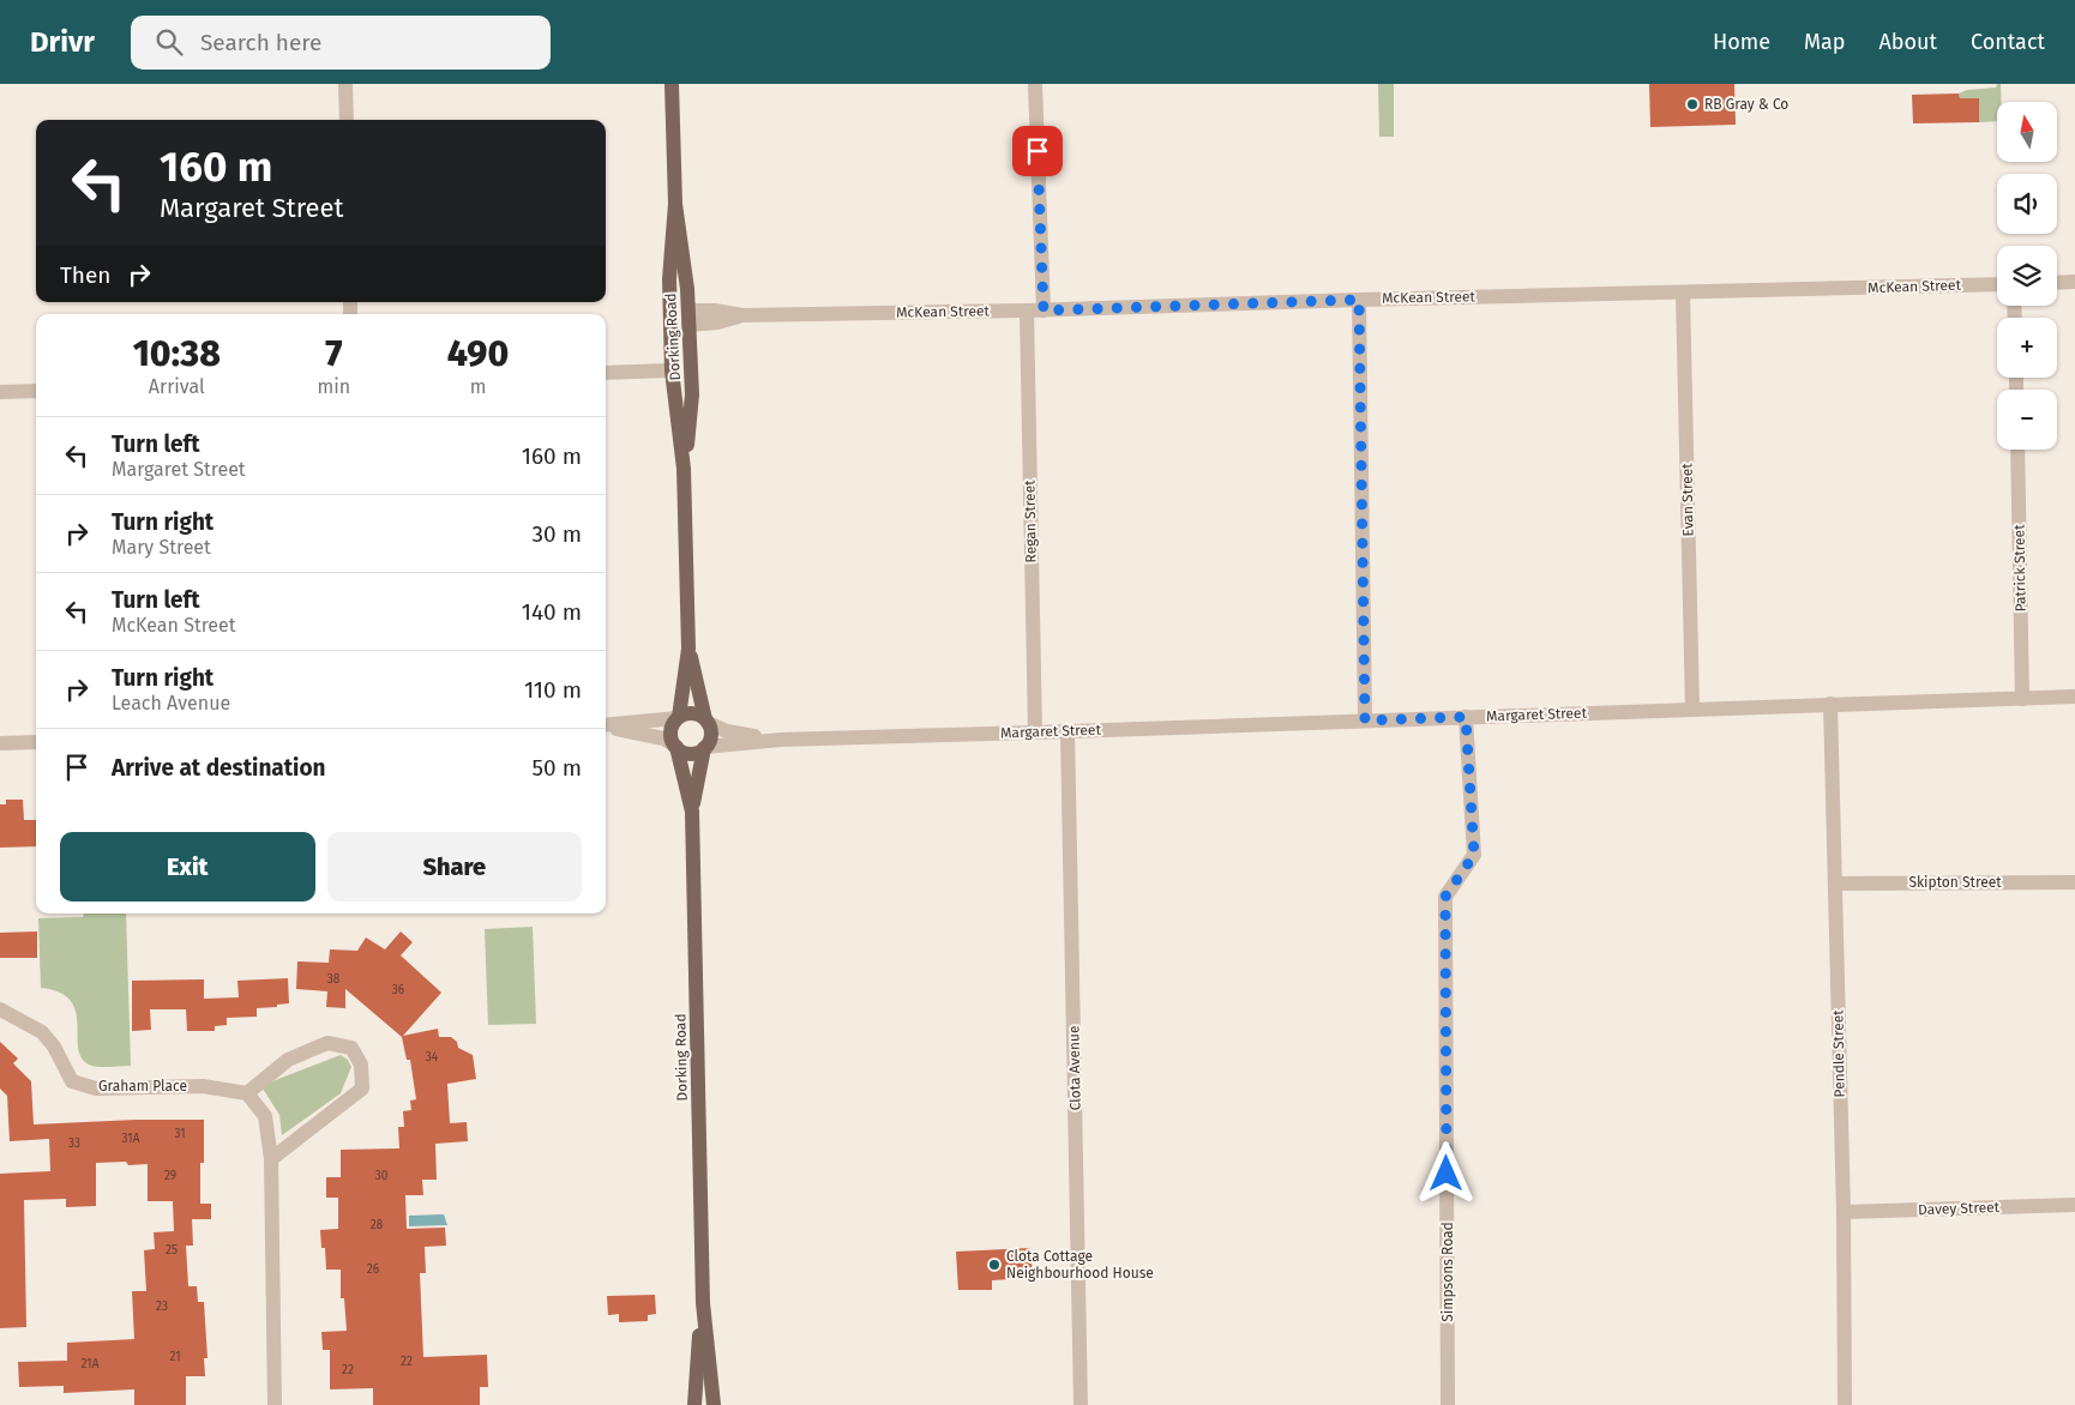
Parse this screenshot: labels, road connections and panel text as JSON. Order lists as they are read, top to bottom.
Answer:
{
  "streets": {
    "main road": ["Dorking Road"],
    "street": [
      "McKean Street",
      "Evan Street",
      "Regan Street",
      "Patrick Street",
      "Margaret Street",
      "Skipton Street",
      "Pendle Street",
      "Clota Avenue",
      "Graham Place",
      "Davey Street",
      "Simpsons Road"
    ]
  },
  "crossings": [
    ["McKean Street", "Dorking Road"],
    ["McKean Street", "Evan Street"],
    ["McKean Street", "Regan Street"],
    ["Dorking Road", "Margaret Street"],
    ["Evan Street", "Margaret Street"],
    ["Regan Street", "Margaret Street"],
    ["Patrick Street", "Margaret Street"],
    ["Margaret Street", "Pendle Street"],
    ["Margaret Street", "Clota Avenue"],
    ["Margaret Street", "Simpsons Road"],
    ["Skipton Street", "Pendle Street"],
    ["Pendle Street", "Davey Street"]
  ],
  "places": ["RB Gray & Co", "Clota Cottage Neighbourhood House"],
  "house_numbers": [
    "38",
    "36",
    "34",
    "31",
    "31A",
    "33",
    "29",
    "30",
    "28",
    "25",
    "26",
    "23",
    "21",
    "22",
    "21A",
    "22"
  ],
  "north": "top",
  "page": {
    "header": "Drivr",
    "search": "Search here",
    "nav": [
      "Home",
      "Map",
      "About",
      "Contact"
    ],
    "map_buttons": ["+", "−"],
    "turn": ["160 m", "Margaret Street"],
    "then": "Then",
    "eta": [
      "10:38",
      "Arrival",
      "7",
      "min",
      "490",
      "m"
    ],
    "list": [
      {
        "name": "Turn left",
        "note": "Margaret Street",
        "value": "160 m"
      },
      {
        "name": "Turn right",
        "note": "Mary Street",
        "value": "30 m"
      },
      {
        "name": "Turn left",
        "note": "McKean Street",
        "value": "140 m"
      },
      {
        "name": "Turn right",
        "note": "Leach Avenue",
        "value": "110 m"
      },
      {
        "name": "Arrive at destination",
        "value": "50 m"
      }
    ],
    "buttons": ["Exit", "Share"]
  }
}
